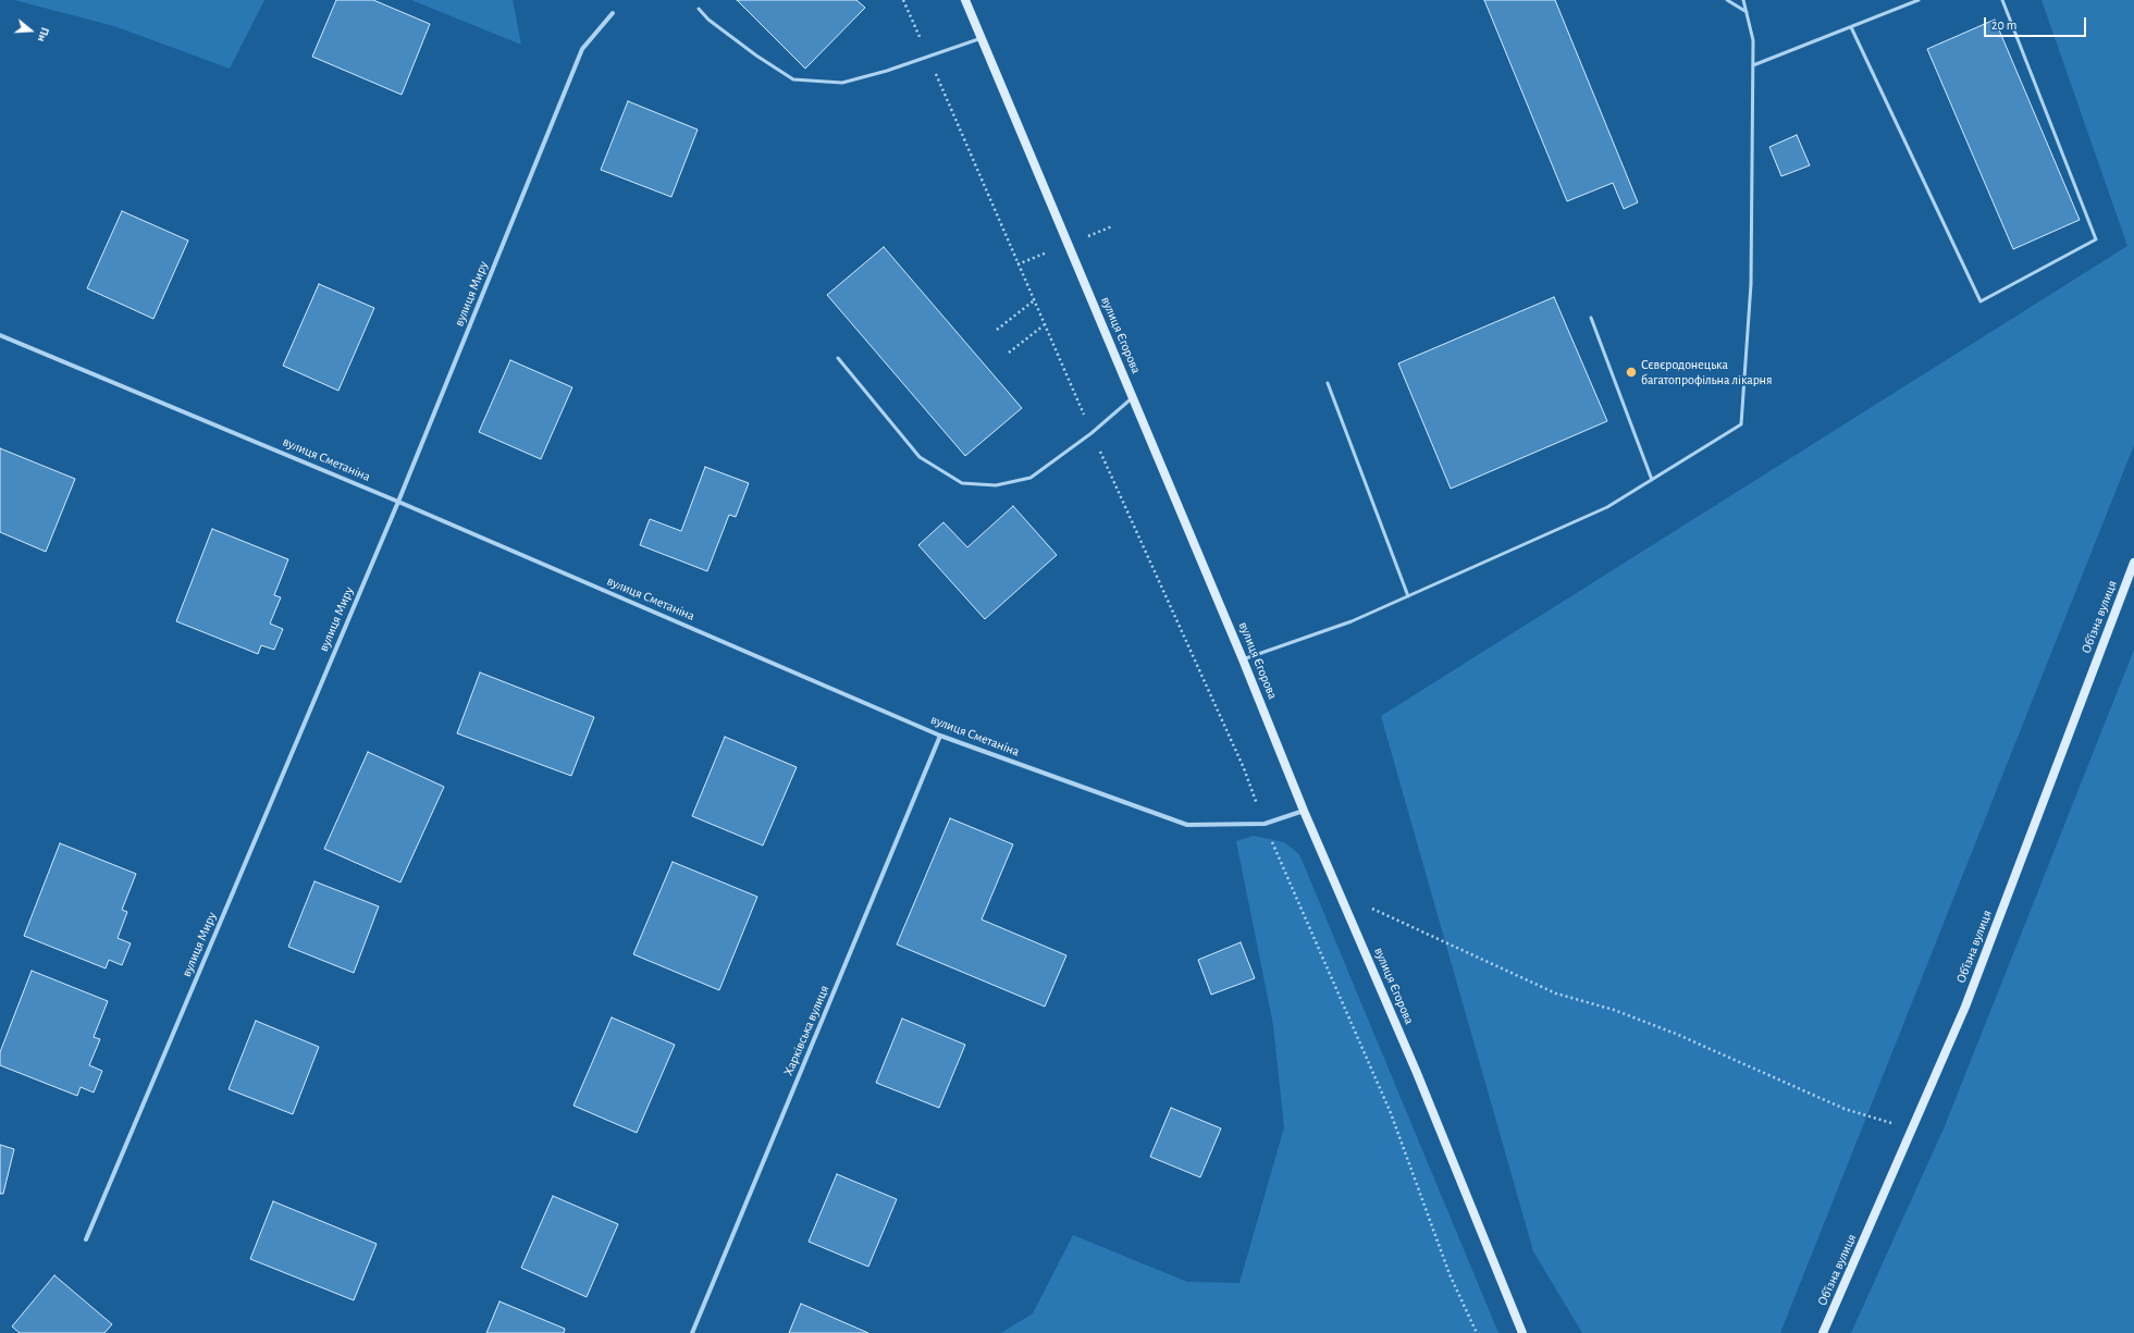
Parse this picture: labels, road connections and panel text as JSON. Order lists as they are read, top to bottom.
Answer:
{
  "streets": {
    "street": [
      "вулиця Миру",
      "вулиця Єгорова",
      "вулиця Сметаніна",
      "Об’їзна вулиця",
      "Харківська вулиця"
    ]
  },
  "crossings": [
    ["вулиця Миру", "вулиця Сметаніна"],
    ["вулиця Єгорова", "вулиця Сметаніна"],
    ["вулиця Сметаніна", "Харківська вулиця"]
  ],
  "places": ["Сєвєродонецька багатопрофiльна лiкарня"],
  "scale_bar": "20 m",
  "north": "right"
}
